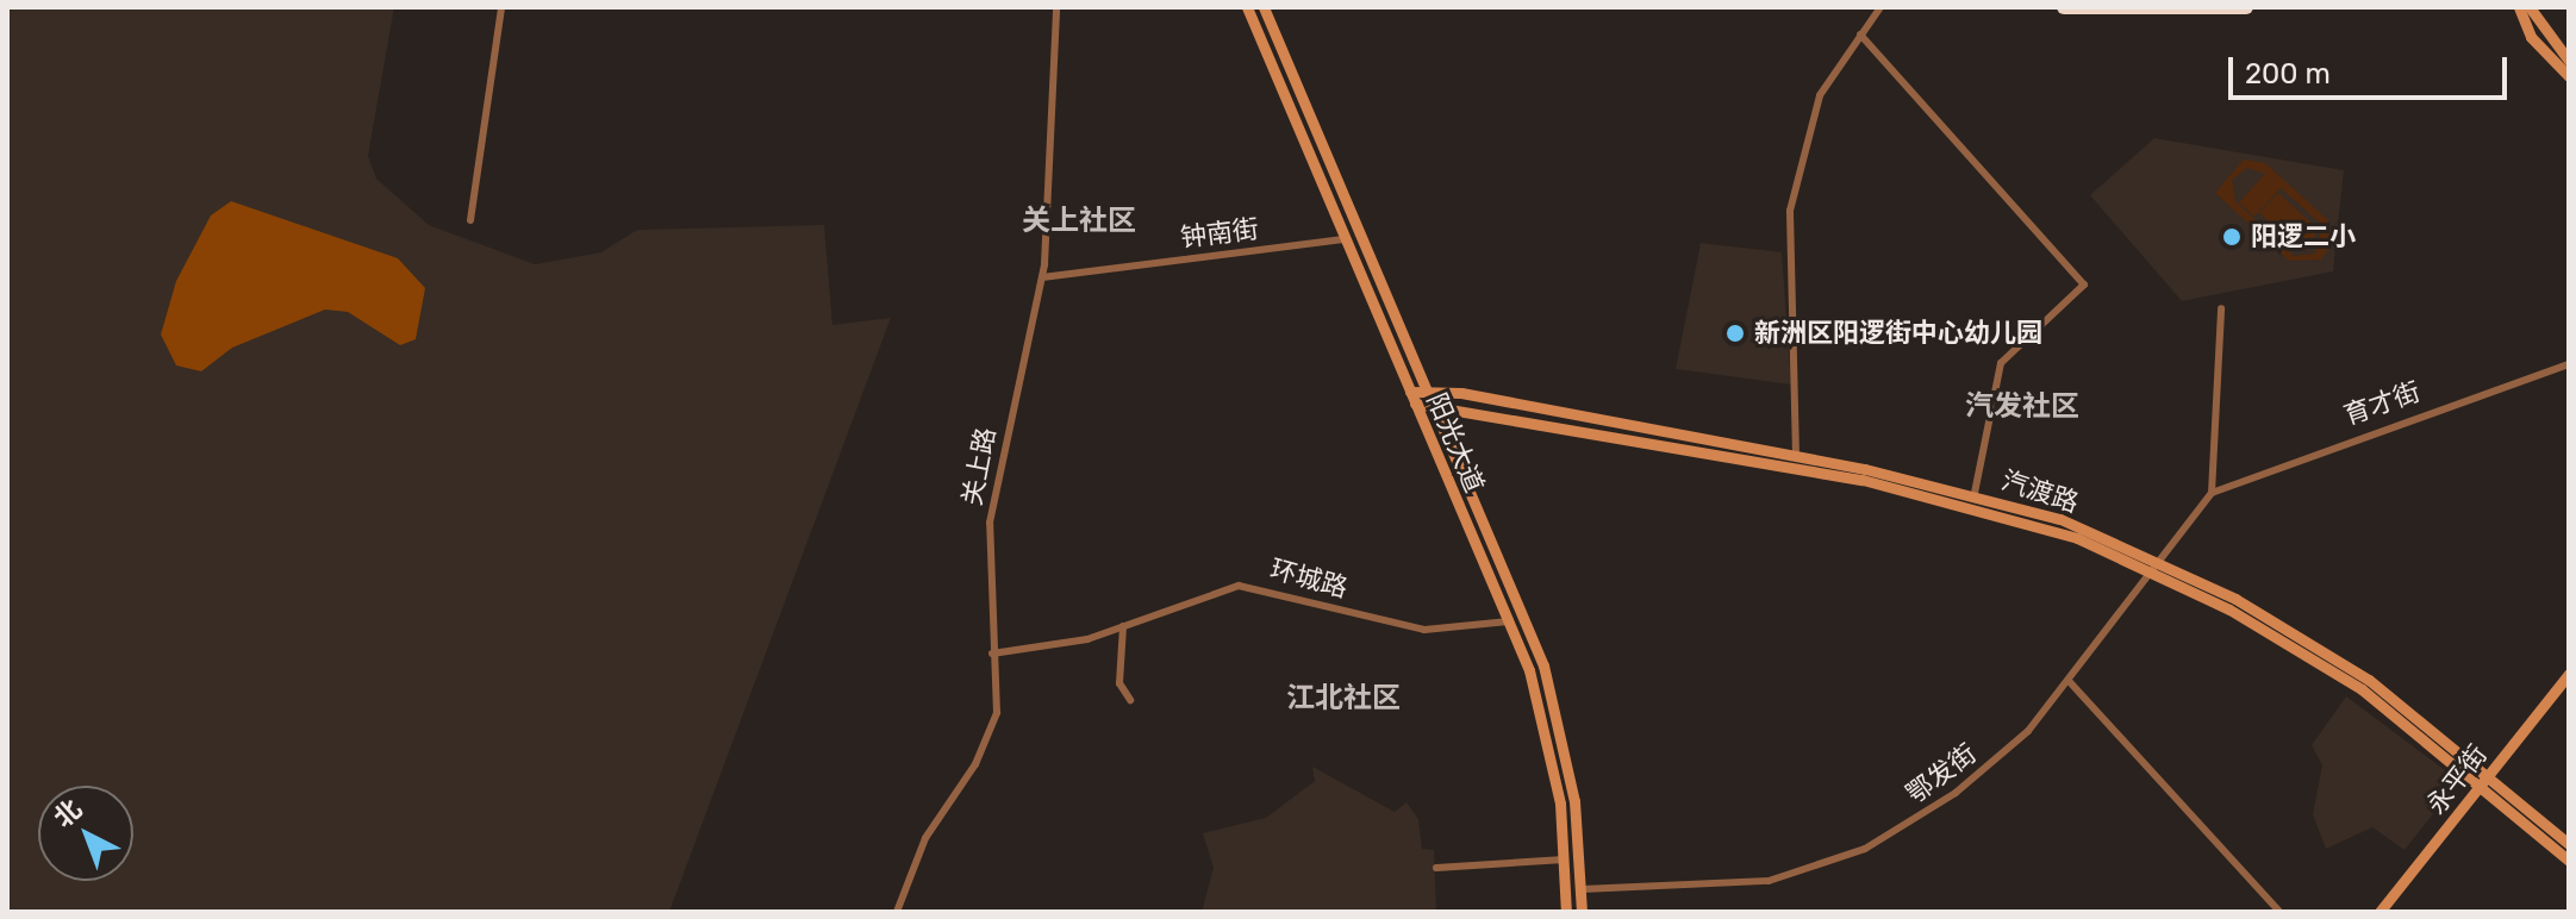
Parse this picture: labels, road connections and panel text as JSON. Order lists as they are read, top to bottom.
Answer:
{
  "streets": {
    "street": [
      "钟南街",
      "育才街",
      "阳光大道",
      "关上路",
      "汽渡路",
      "环城路",
      "鄂发街",
      "永平街"
    ]
  },
  "crossings": [
    ["钟南街", "阳光大道"],
    ["钟南街", "关上路"],
    ["育才街", "鄂发街"],
    ["阳光大道", "汽渡路"],
    ["阳光大道", "环城路"],
    ["阳光大道", "鄂发街"],
    ["关上路", "环城路"],
    ["汽渡路", "鄂发街"],
    ["汽渡路", "永平街"]
  ],
  "districts": ["关上社区", "汽发社区", "江北社区"],
  "places": ["阳逻二小", "新洲区阳逻街中心幼儿园"],
  "scale_bar": "200 m",
  "north": "top left"
}
